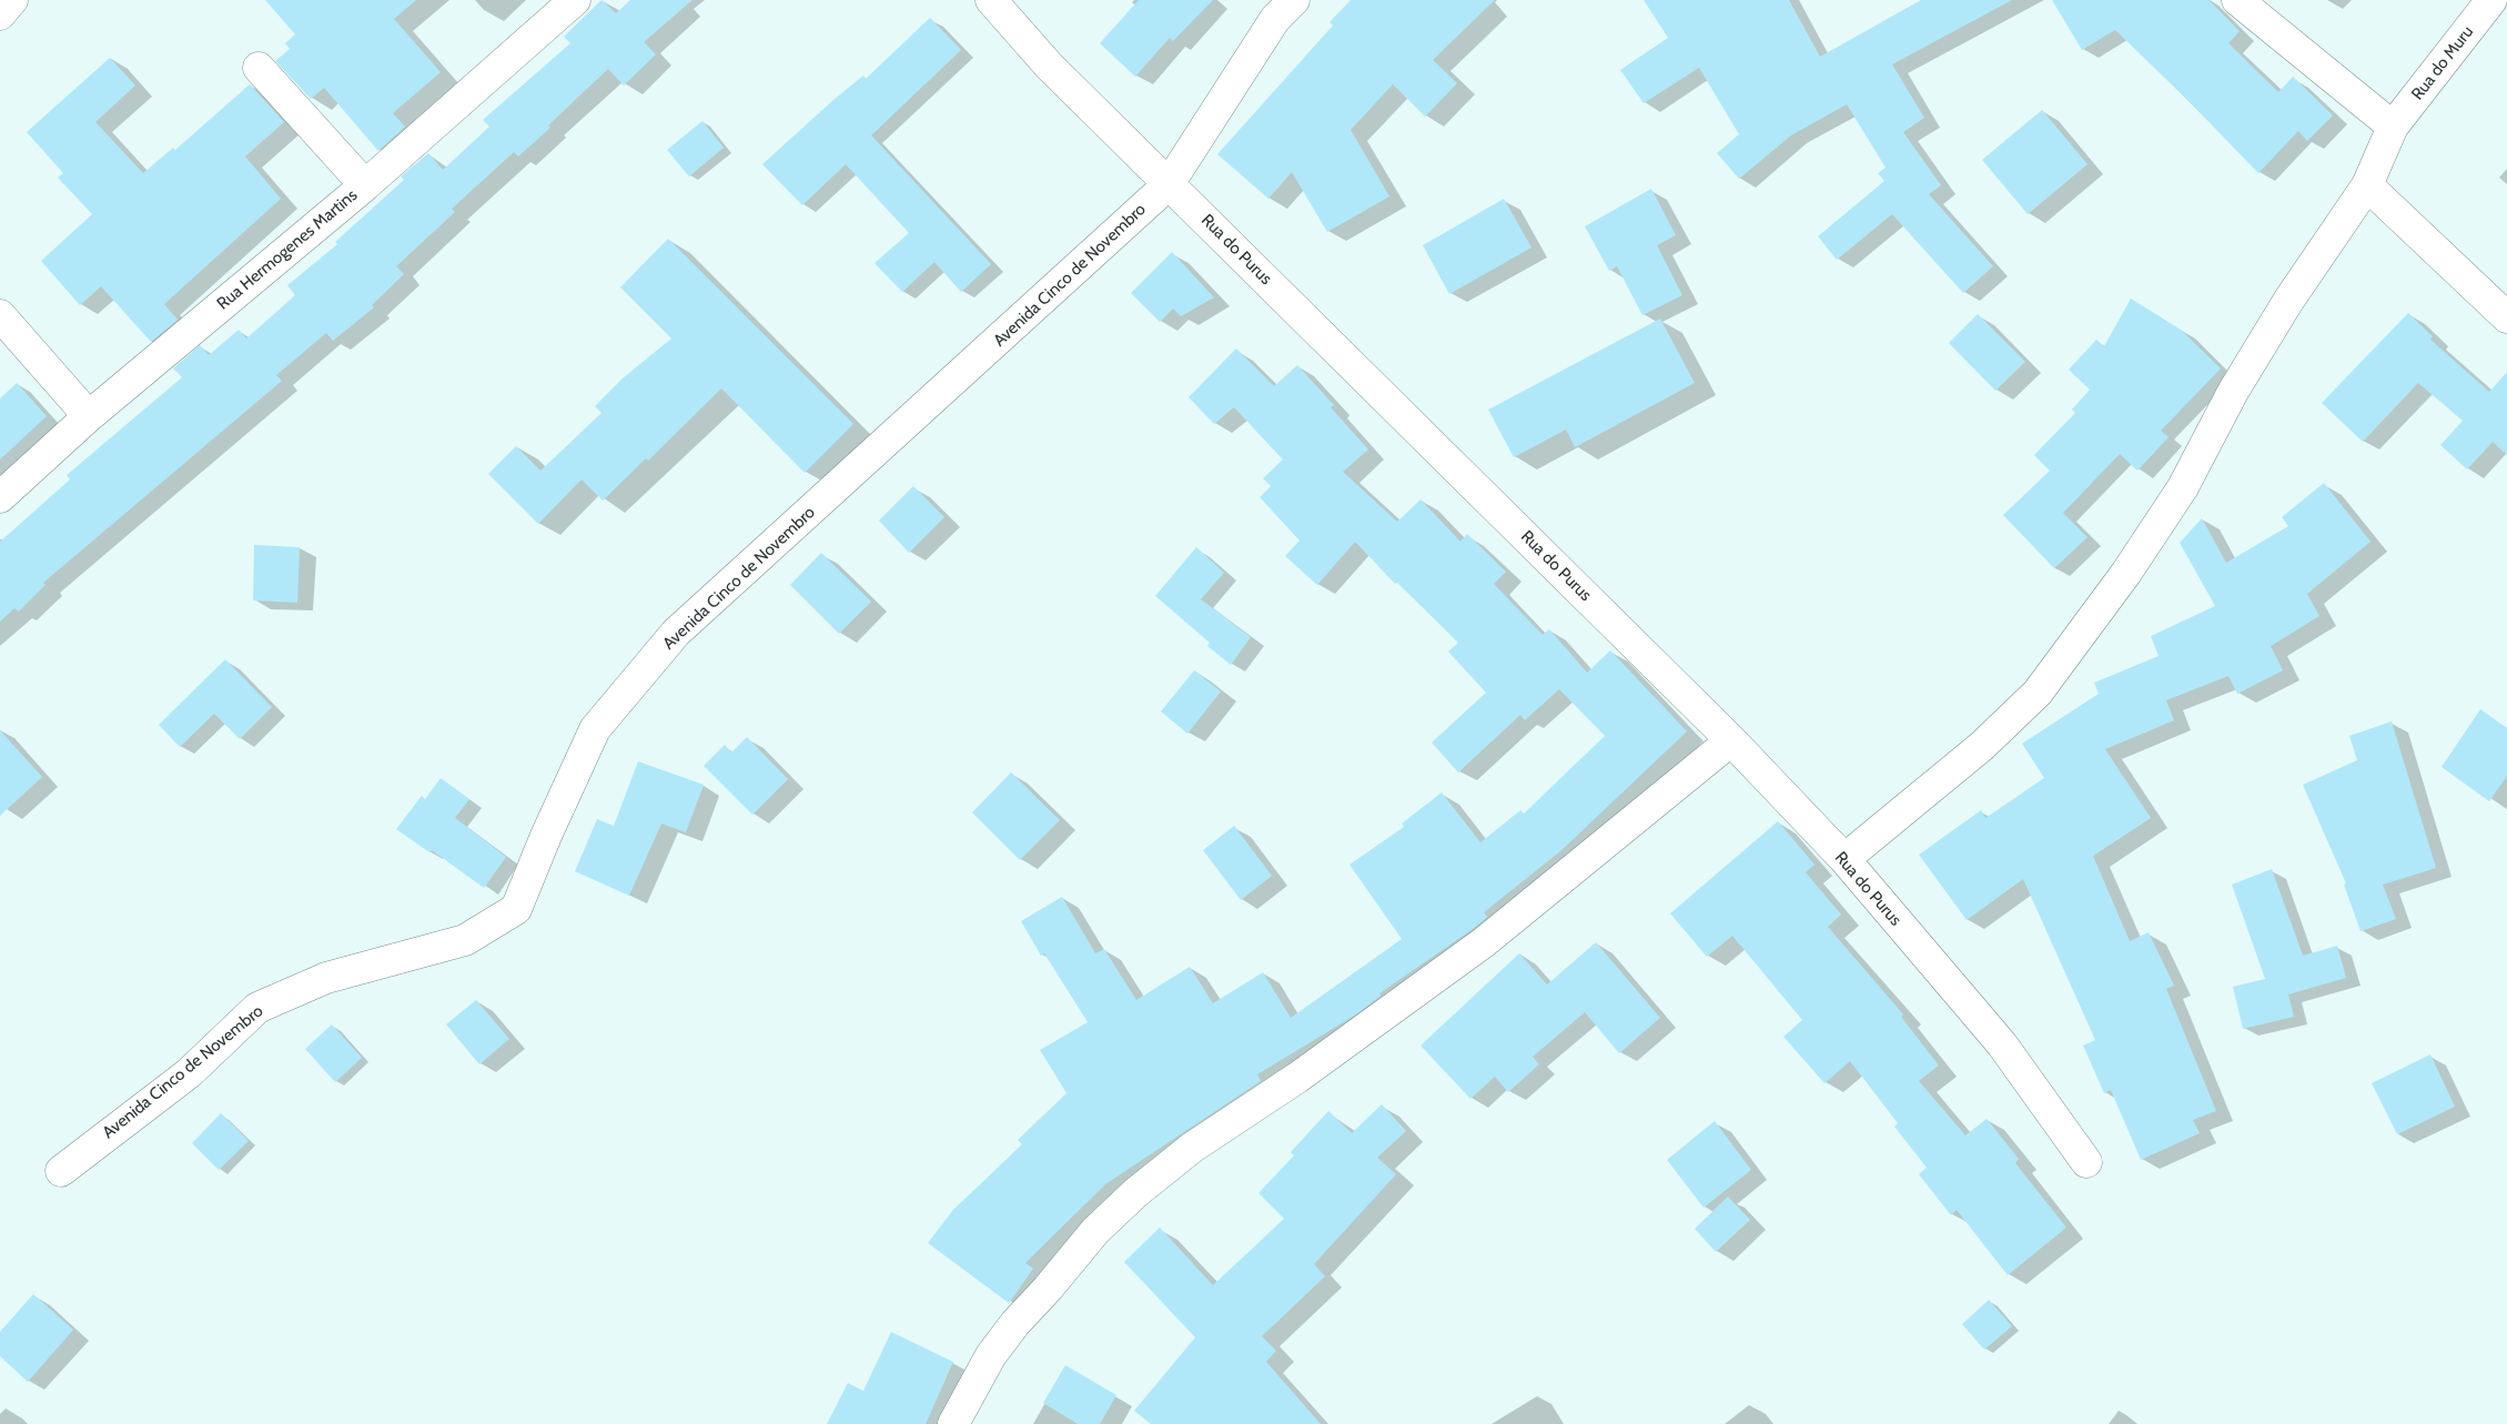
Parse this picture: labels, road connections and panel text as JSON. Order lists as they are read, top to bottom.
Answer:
{
  "streets": {
    "street": [
      "Rua do Muru",
      "Rua Hermogenes Martins",
      "Rua do Purus",
      "Avenida Cinco de Novembro"
    ]
  },
  "crossings": [
    ["Rua do Muru", "Rua do Purus"],
    ["Rua do Purus", "Avenida Cinco de Novembro"]
  ]
}
